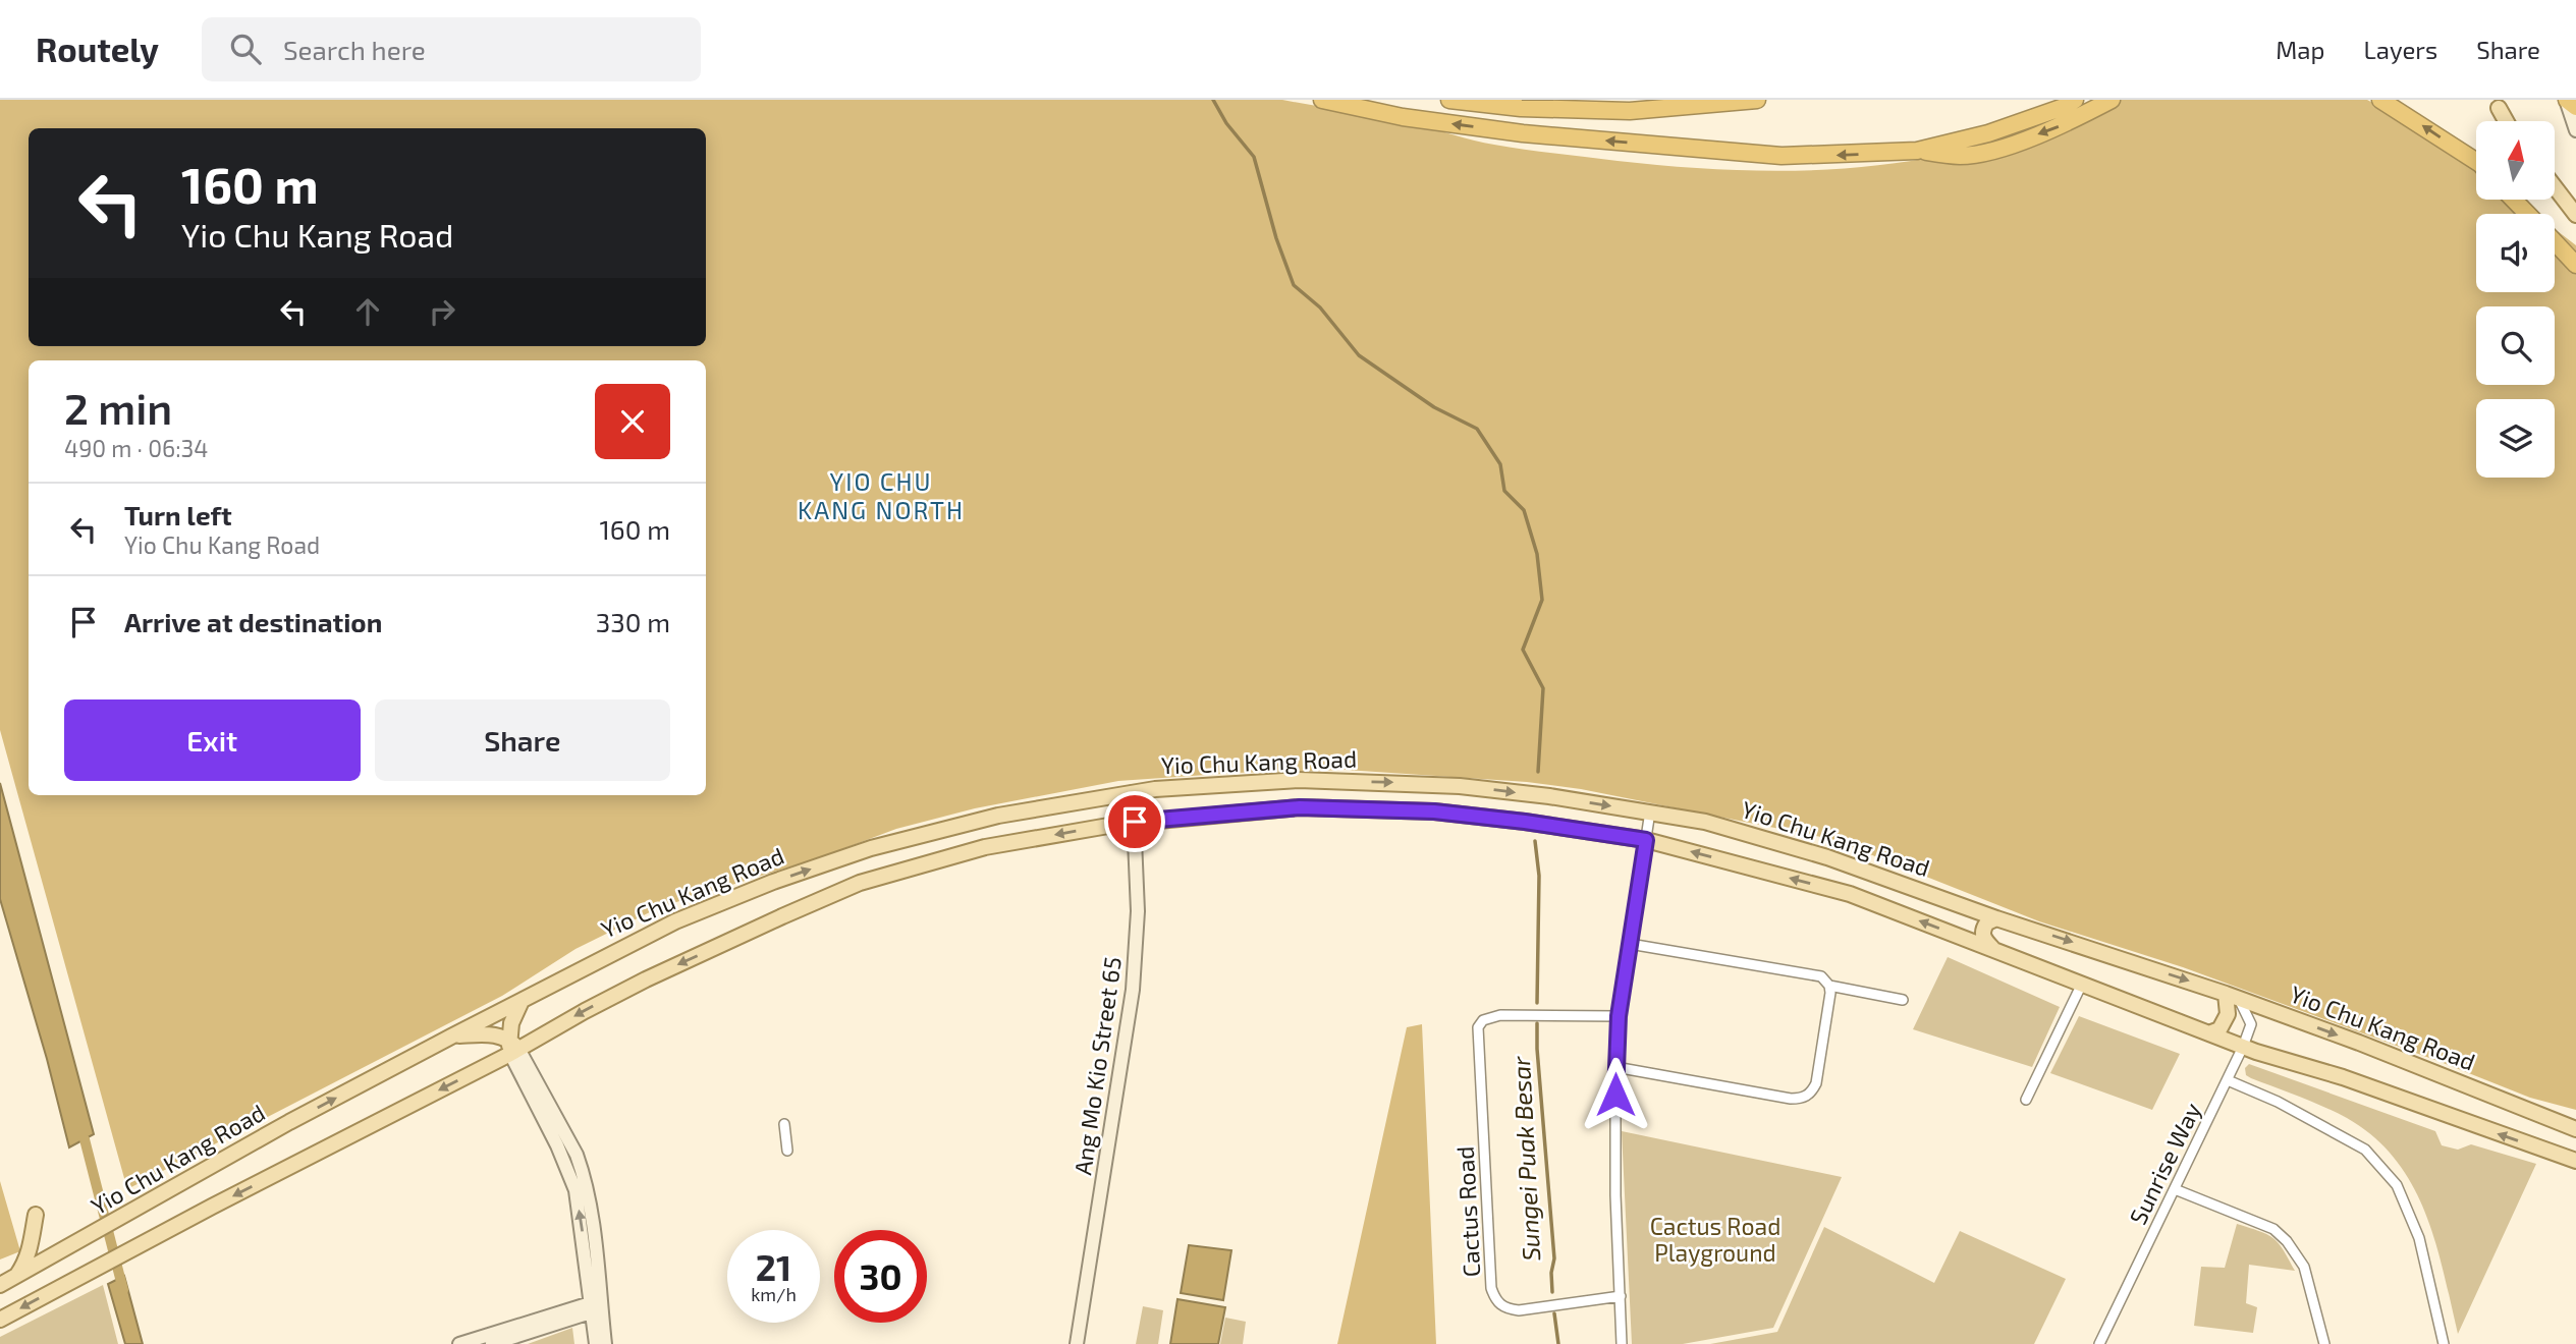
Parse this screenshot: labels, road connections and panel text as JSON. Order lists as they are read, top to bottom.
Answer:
{
  "streets": {
    "main road": ["Yio Chu Kang Road"],
    "street": ["Ang Mo Kio Street 65", "Sunrise Way", "Cactus Road"]
  },
  "crossings": [
    ["Yio Chu Kang Road", "Ang Mo Kio Street 65"],
    ["Yio Chu Kang Road", "Sunrise Way"]
  ],
  "districts": ["YIO CHU KANG NORTH"],
  "water": ["Sungei Puak Besar"],
  "parks": ["Cactus Road Playground"],
  "north": "top",
  "page": {
    "header": "Routely",
    "search": "Search here",
    "nav": ["Map", "Layers", "Share"],
    "turn": ["160 m", "Yio Chu Kang Road"],
    "heading": ["2 min", "490 m · 06:34"],
    "list": [
      {
        "name": "Turn left",
        "note": "Yio Chu Kang Road",
        "value": "160 m"
      },
      {
        "name": "Arrive at destination",
        "value": "330 m"
      }
    ],
    "buttons": ["Exit", "Share"],
    "speed": "21 km/h",
    "limit": "30"
  }
}
